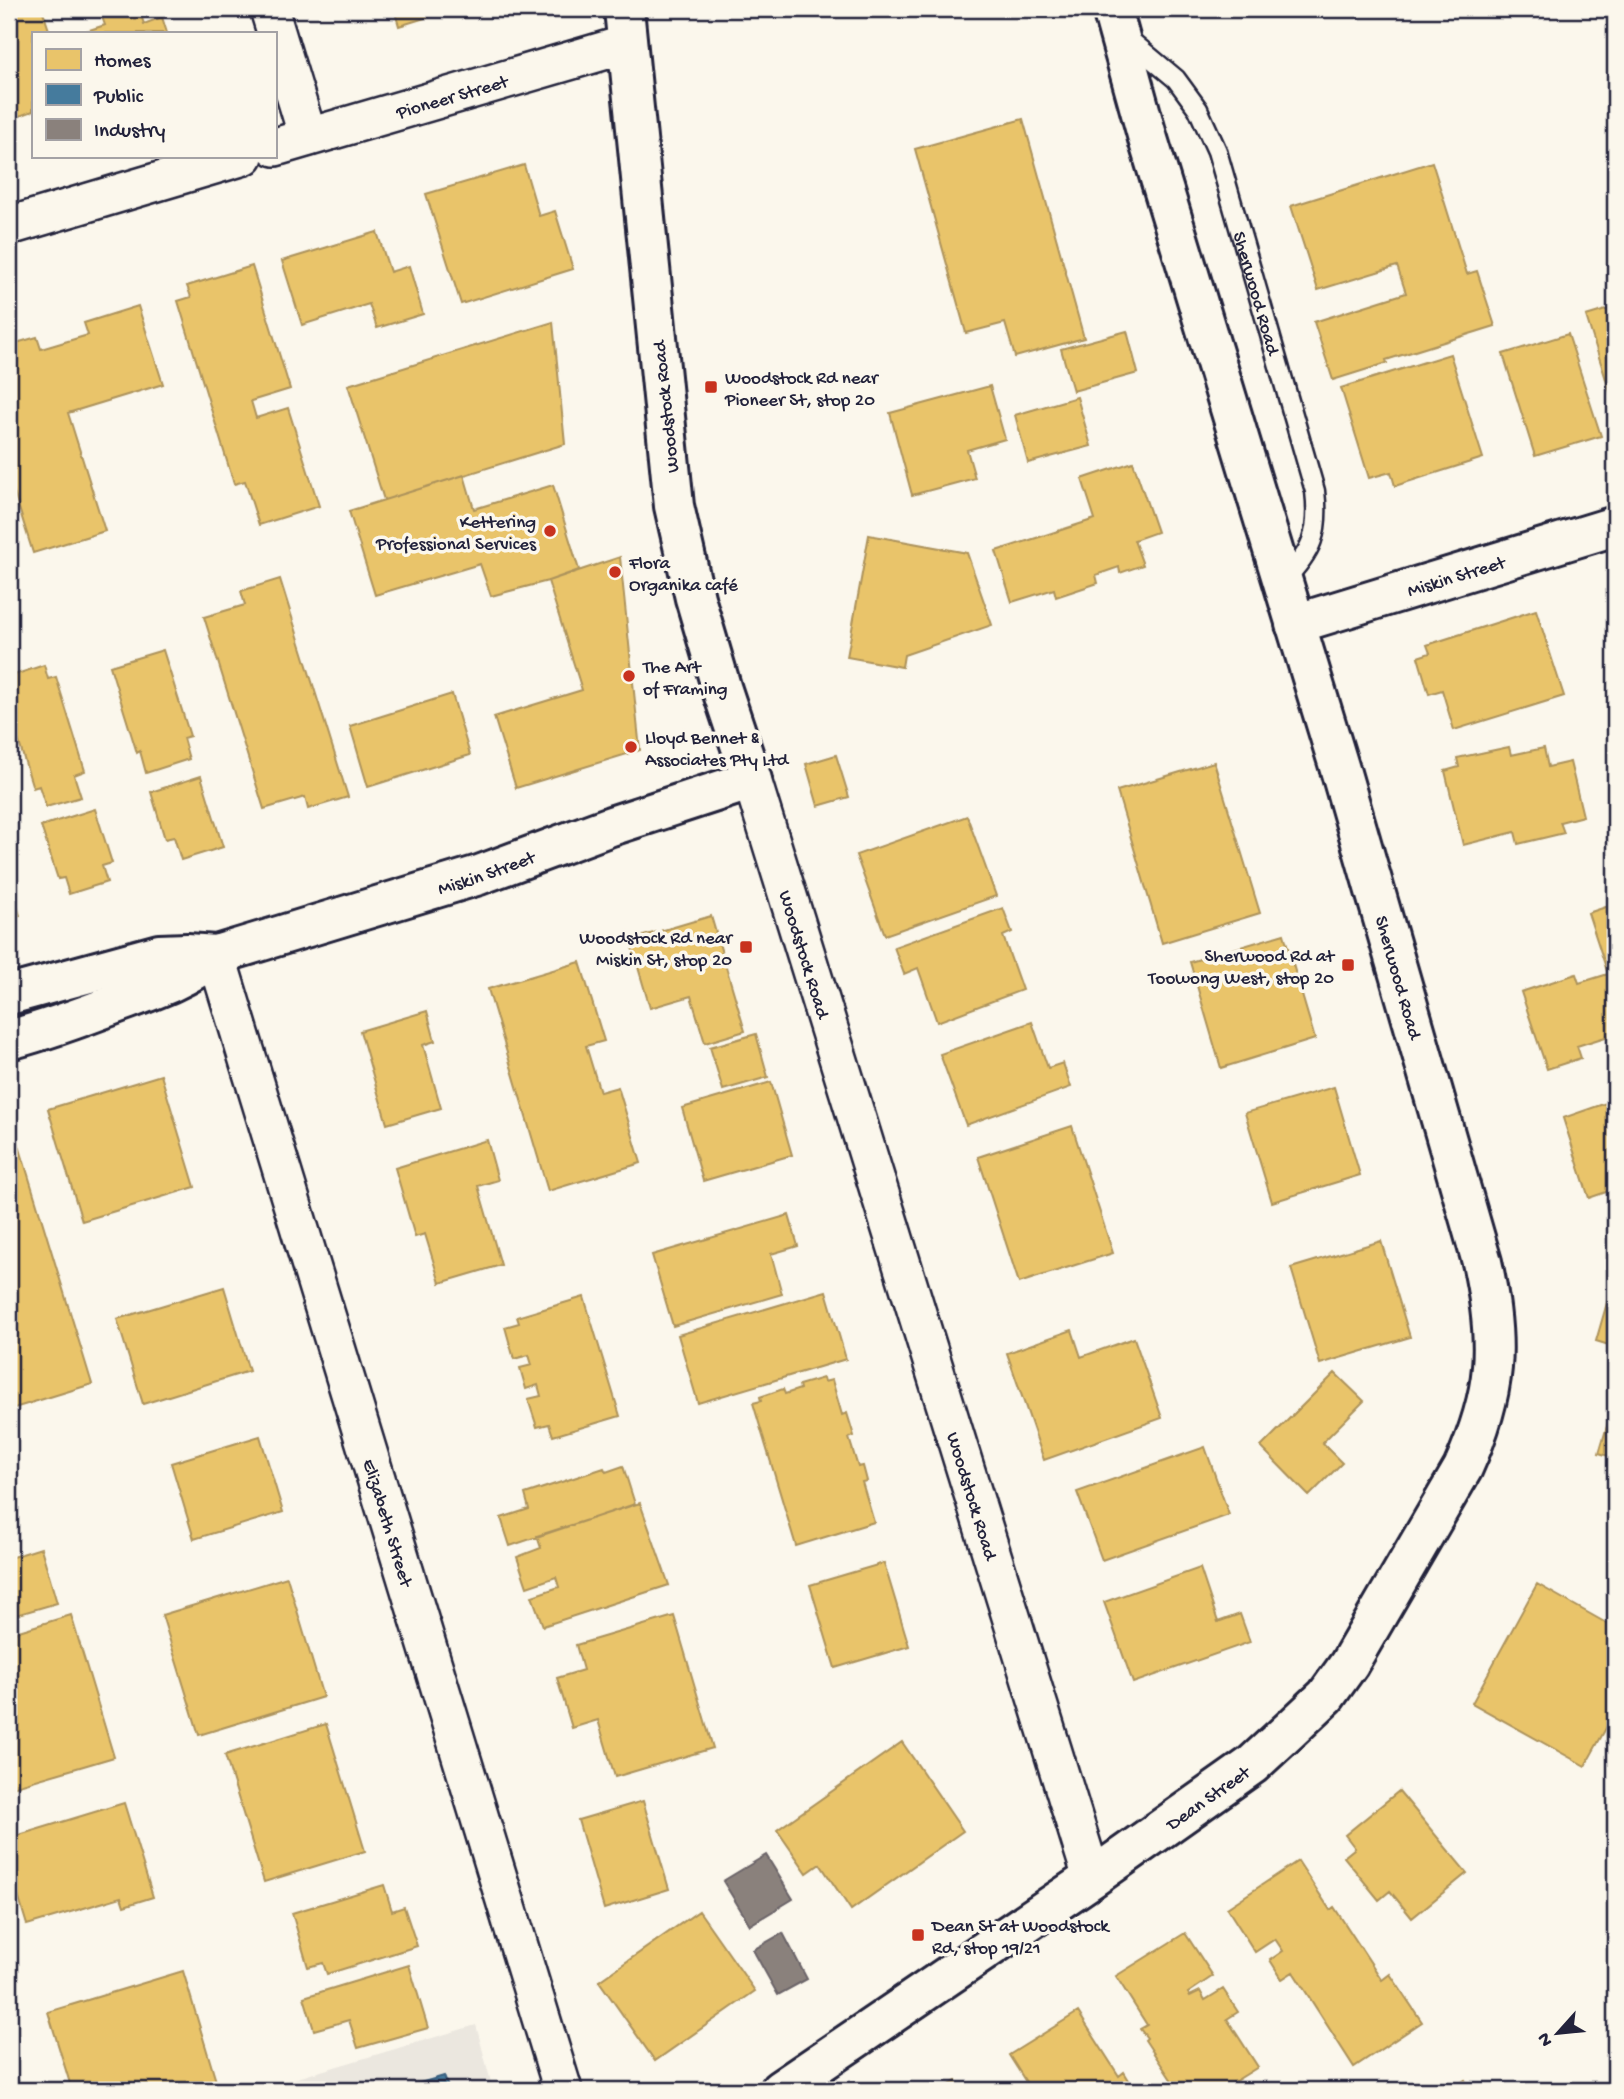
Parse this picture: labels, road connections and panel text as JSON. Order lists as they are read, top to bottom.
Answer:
{
  "streets": {
    "street": [
      "Pioneer Street",
      "Sherwood Road",
      "Woodstock Road",
      "Miskin Street",
      "Elizabeth Street",
      "Dean Street"
    ]
  },
  "crossings": [
    ["Pioneer Street", "Woodstock Road"],
    ["Sherwood Road", "Miskin Street"],
    ["Sherwood Road", "Dean Street"],
    ["Woodstock Road", "Miskin Street"],
    ["Woodstock Road", "Dean Street"],
    ["Miskin Street", "Elizabeth Street"]
  ],
  "places": {
    "transit": [
      "Woodstock Rd near Pioneer St, stop 20",
      "Woodstock Rd near Miskin St, stop 20",
      "Sherwood Rd at Toowong West, stop 20",
      "Dean St at Woodstock Rd, stop 19/21"
    ],
    "other": [
      "Kettering Professional Services",
      "Flora Organika café",
      "The Art of Framing",
      "Lloyd Bennet & Associates Pty Ltd"
    ]
  },
  "legend": ["Homes", "Public", "Industry"],
  "north": "bottom left"
}
